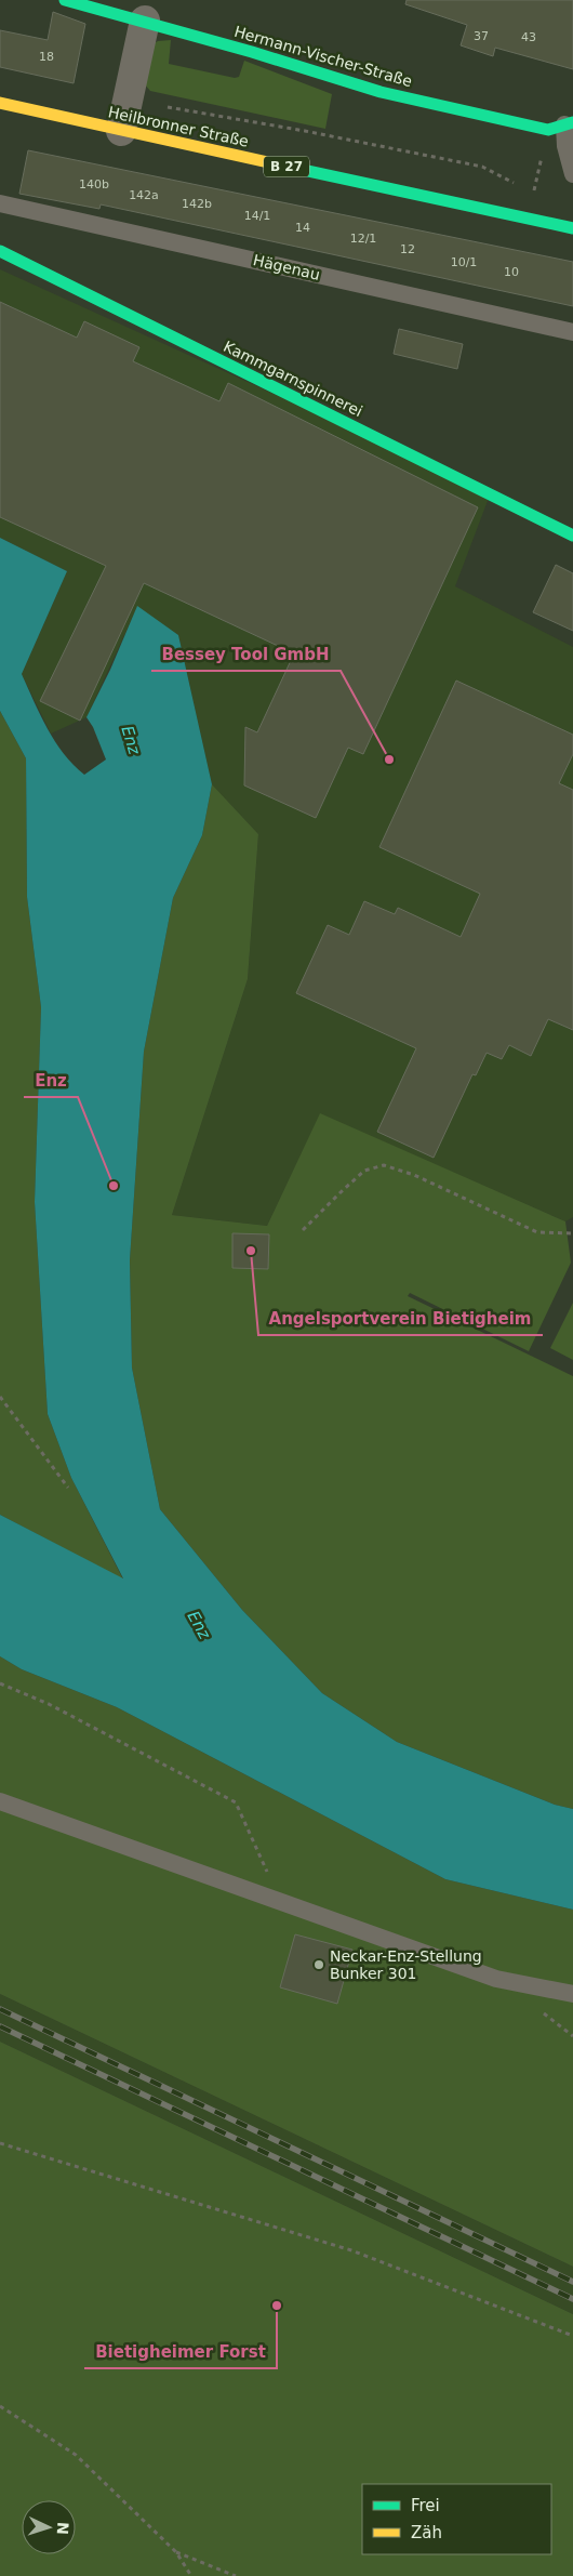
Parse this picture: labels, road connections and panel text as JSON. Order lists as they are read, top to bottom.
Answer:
{
  "streets": {
    "street": [
      "Hermann-Vischer-Straße",
      "Heilbronner Straße",
      "B 27",
      "Kammgarnspinnerei"
    ],
    "lane": ["Hägenau"]
  },
  "water": ["Enz"],
  "places": [
    "Bessey Tool GmbH",
    "Enz",
    "Angelsportverein Bietigheim",
    "Neckar-Enz-Stellung Bunker 301",
    "Bietigheimer Forst"
  ],
  "house_numbers": [
    "37",
    "43",
    "18",
    "140b",
    "142a",
    "142b",
    "14/1",
    "14",
    "12/1",
    "12",
    "10/1",
    "10"
  ],
  "legend": ["Frei", "Zäh"],
  "north": "right"
}
